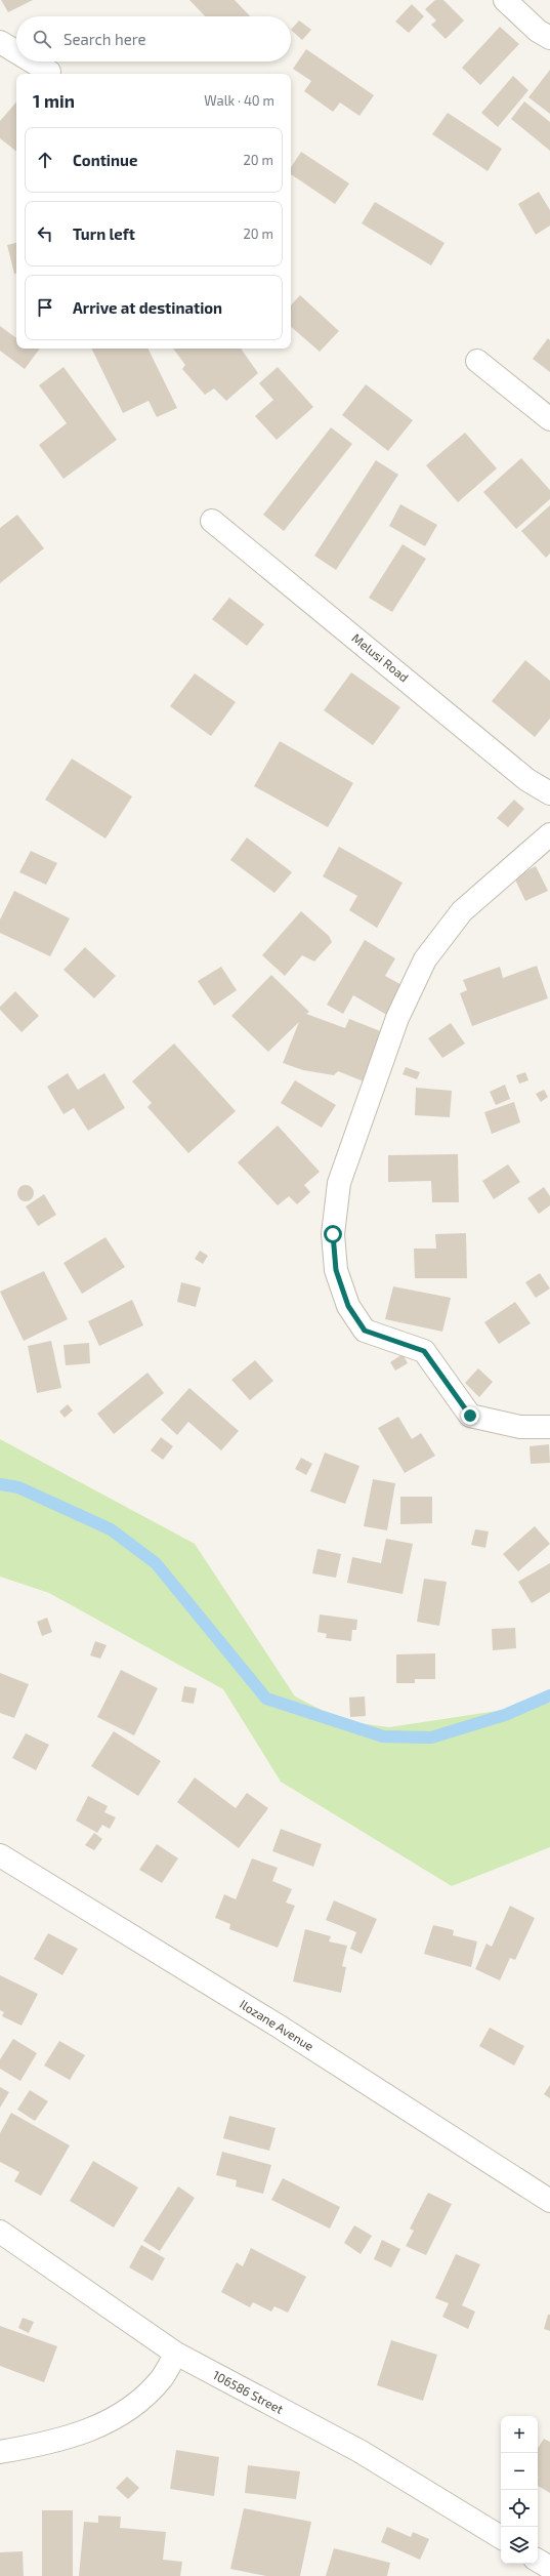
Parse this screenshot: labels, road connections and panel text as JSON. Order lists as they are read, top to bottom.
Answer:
{
  "streets": {
    "street": ["Melusi Road", "Ilozane Avenue", "106586 Street"]
  },
  "page": {
    "search": "Search here",
    "heading": ["1 min", "Walk · 40 m"],
    "list": [
      ["Continue", "20 m"],
      ["Turn left", "20 m"],
      "Arrive at destination"
    ],
    "map_buttons": ["+", "−"]
  }
}
